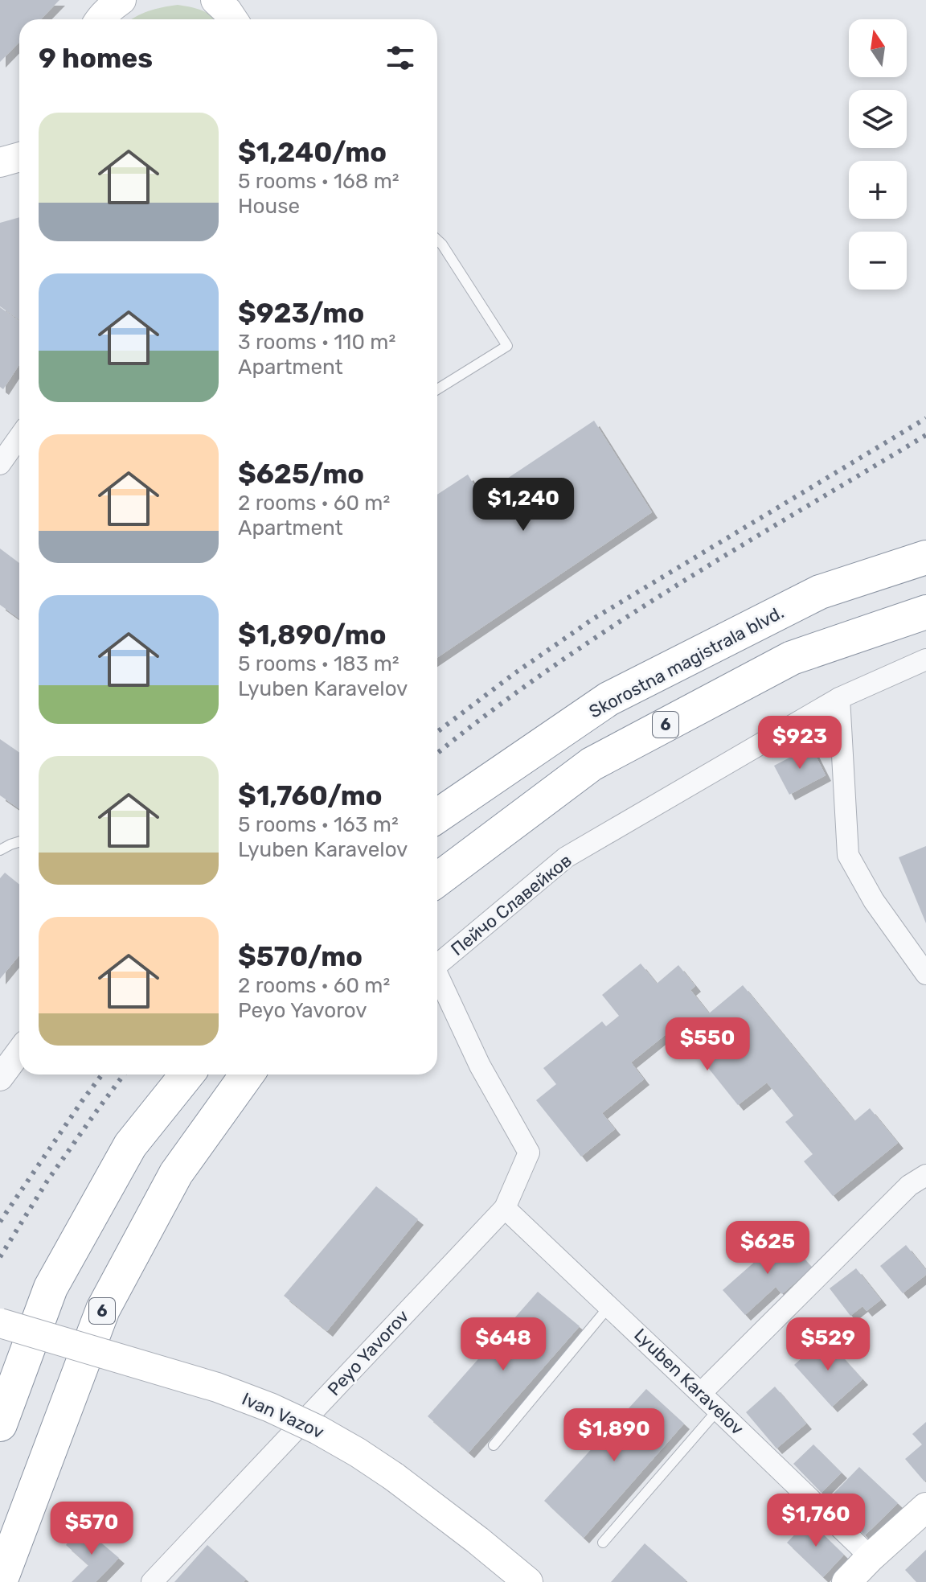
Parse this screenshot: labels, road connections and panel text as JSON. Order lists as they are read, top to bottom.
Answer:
{
  "streets": {
    "highway": ["Skorostna magistrala blvd.", "6"],
    "main road": ["Ivan Vazov"],
    "street": ["Пейчо Славейков", "Peyo Yavorov", "Lyuben Karavelov"]
  },
  "crossings": [
    ["Пейчо Славейков", "Peyo Yavorov"],
    ["Пейчо Славейков", "Lyuben Karavelov"],
    ["Peyo Yavorov", "Lyuben Karavelov"]
  ],
  "north": "top",
  "page": {
    "map_buttons": ["+", "−"],
    "heading": "9 homes",
    "list": [
      {
        "name": "$1,240/mo",
        "note": "5 rooms · 168 m² · House"
      },
      {
        "name": "$923/mo",
        "note": "3 rooms · 110 m² · Apartment"
      },
      {
        "name": "$625/mo",
        "note": "2 rooms · 60 m² · Apartment"
      },
      {
        "name": "$1,890/mo",
        "note": "5 rooms · 183 m² · Lyuben Karavelov"
      },
      {
        "name": "$1,760/mo",
        "note": "5 rooms · 163 m² · Lyuben Karavelov"
      },
      {
        "name": "$570/mo",
        "note": "2 rooms · 60 m² · Peyo Yavorov"
      }
    ],
    "price": [
      "$1,240",
      "$923",
      "$550",
      "$625",
      "$648",
      "$529",
      "$1,890",
      "$1,760",
      "$570"
    ]
  }
}
